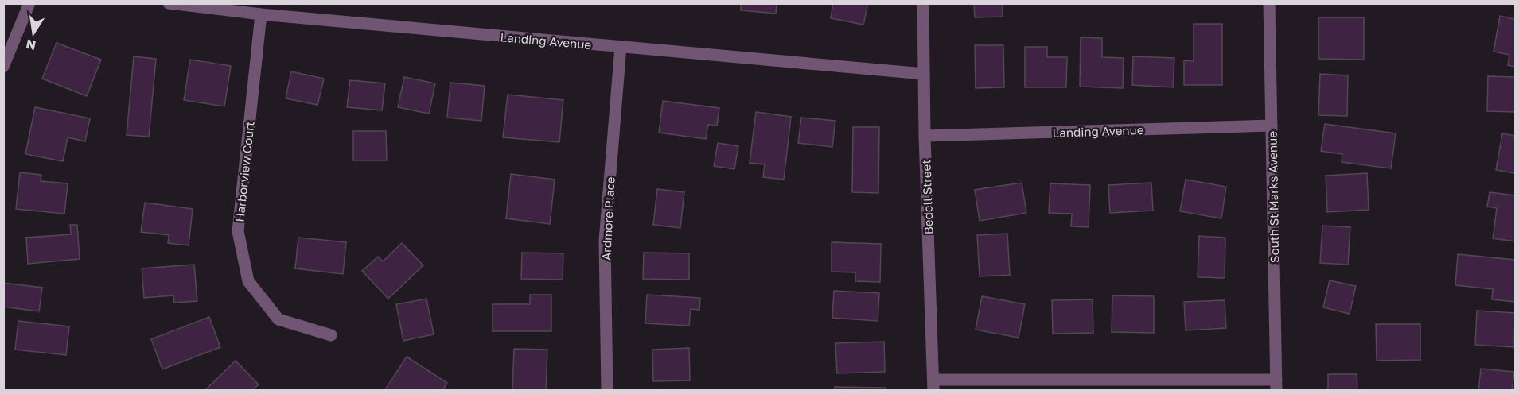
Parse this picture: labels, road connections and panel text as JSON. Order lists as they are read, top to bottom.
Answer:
{
  "streets": {
    "street": [
      "Landing Avenue",
      "Harborview Court",
      "Bedell Street",
      "South St Marks Avenue",
      "Ardmore Place"
    ]
  },
  "crossings": [
    ["Landing Avenue", "Harborview Court"],
    ["Landing Avenue", "Bedell Street"],
    ["Landing Avenue", "South St Marks Avenue"],
    ["Landing Avenue", "Ardmore Place"]
  ],
  "north": "bottom"
}
